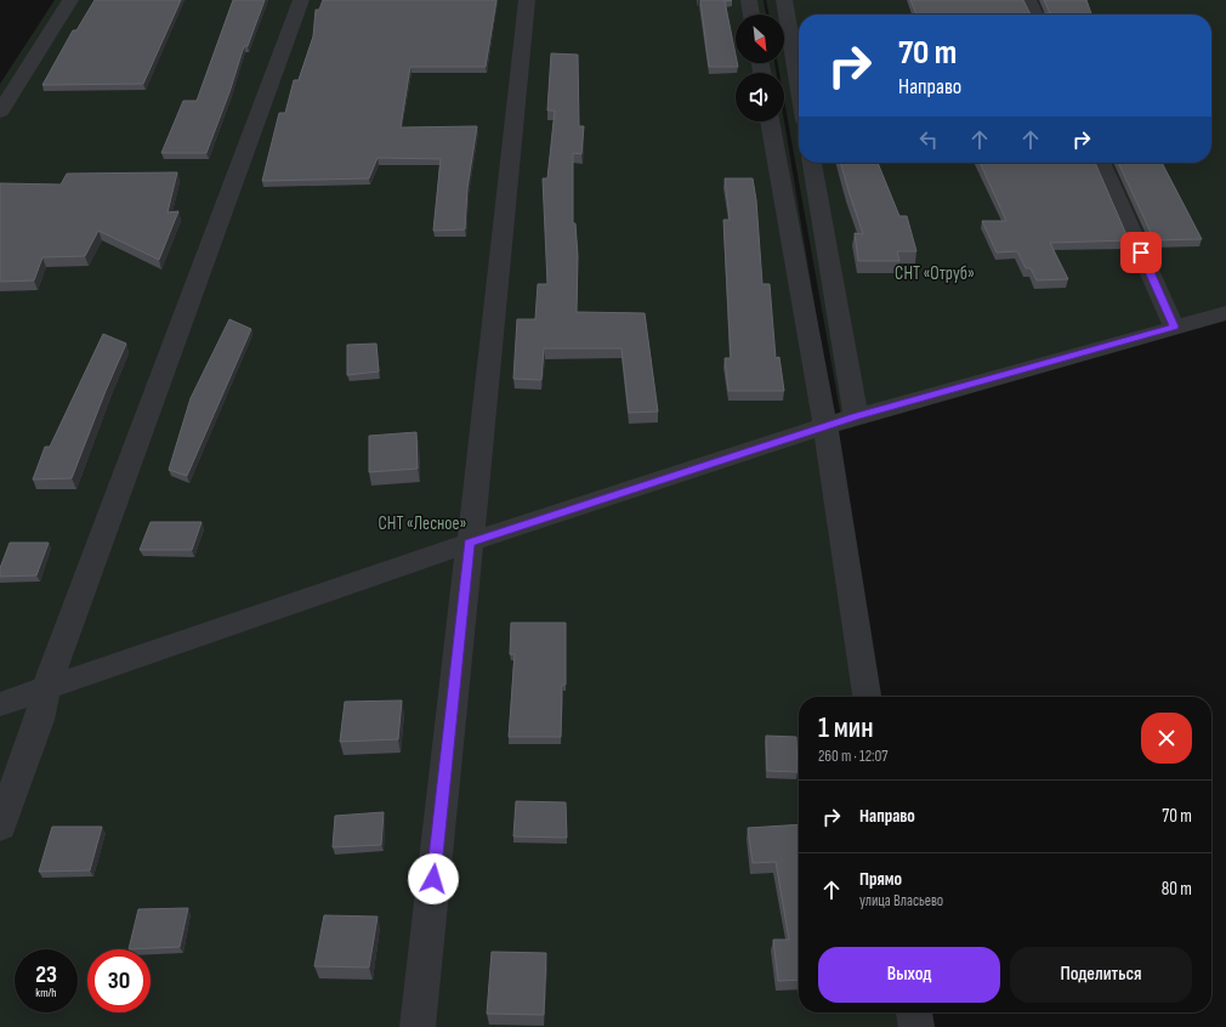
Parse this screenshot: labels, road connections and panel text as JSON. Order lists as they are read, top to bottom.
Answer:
{
  "parks": ["СНТ «Отруб»", "СНТ «Лесное»"],
  "north": "bottom right",
  "page": {
    "turn": ["70 m", "Направо"],
    "heading": ["1 мин", "260 m · 12:07"],
    "list": [
      {
        "name": "Направо",
        "value": "70 m"
      },
      {
        "name": "Прямо",
        "note": "улица Власьево",
        "value": "80 m"
      }
    ],
    "buttons": ["Выход", "Поделиться"],
    "speed": "23 km/h",
    "limit": "30"
  }
}
